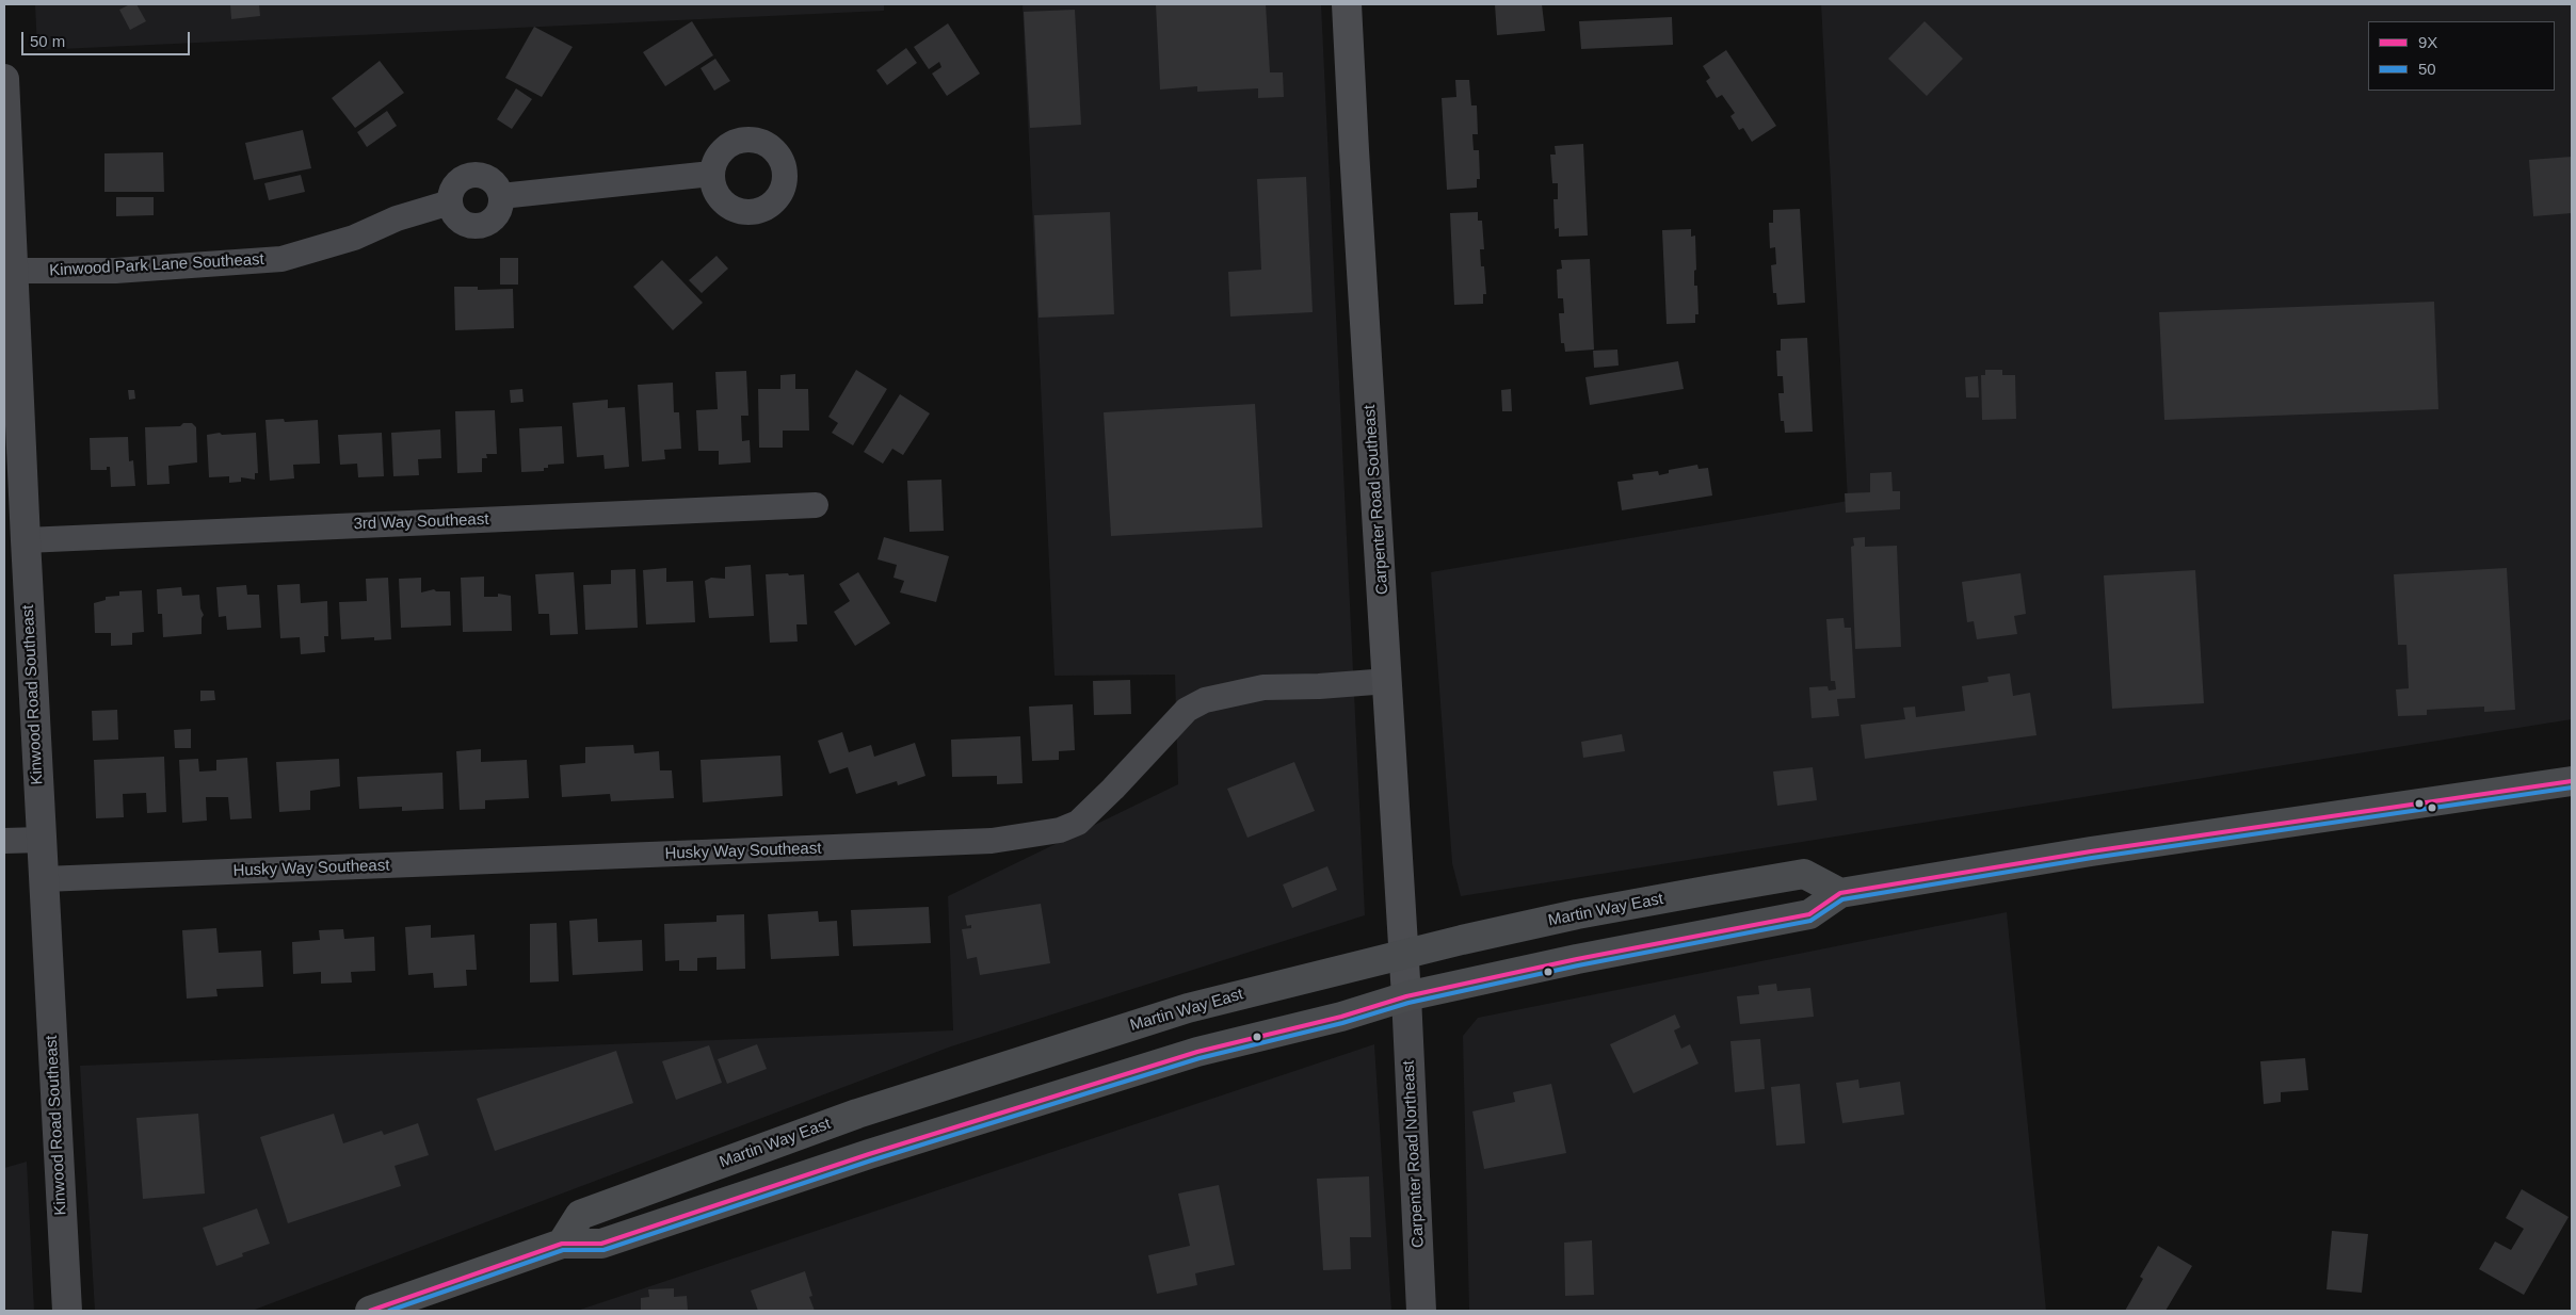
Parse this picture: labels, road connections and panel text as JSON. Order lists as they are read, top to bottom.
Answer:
{
  "streets": {
    "main road": ["Carpenter Road Southeast", "Martin Way East"],
    "street": [
      "Kinwood Park Lane Southeast",
      "3rd Way Southeast",
      "Kinwood Road Southeast",
      "Husky Way Southeast",
      "Carpenter Road Northeast"
    ]
  },
  "crossings": [
    ["Kinwood Park Lane Southeast", "Kinwood Road Southeast"],
    ["Carpenter Road Southeast", "Husky Way Southeast"],
    ["Carpenter Road Southeast", "Martin Way East"],
    ["Carpenter Road Southeast", "Carpenter Road Northeast"],
    ["3rd Way Southeast", "Kinwood Road Southeast"],
    ["Kinwood Road Southeast", "Husky Way Southeast"]
  ],
  "lines": ["transit line 9X", "transit line 50"],
  "legend": ["9X", "50"],
  "scale_bar": "50 m"
}
